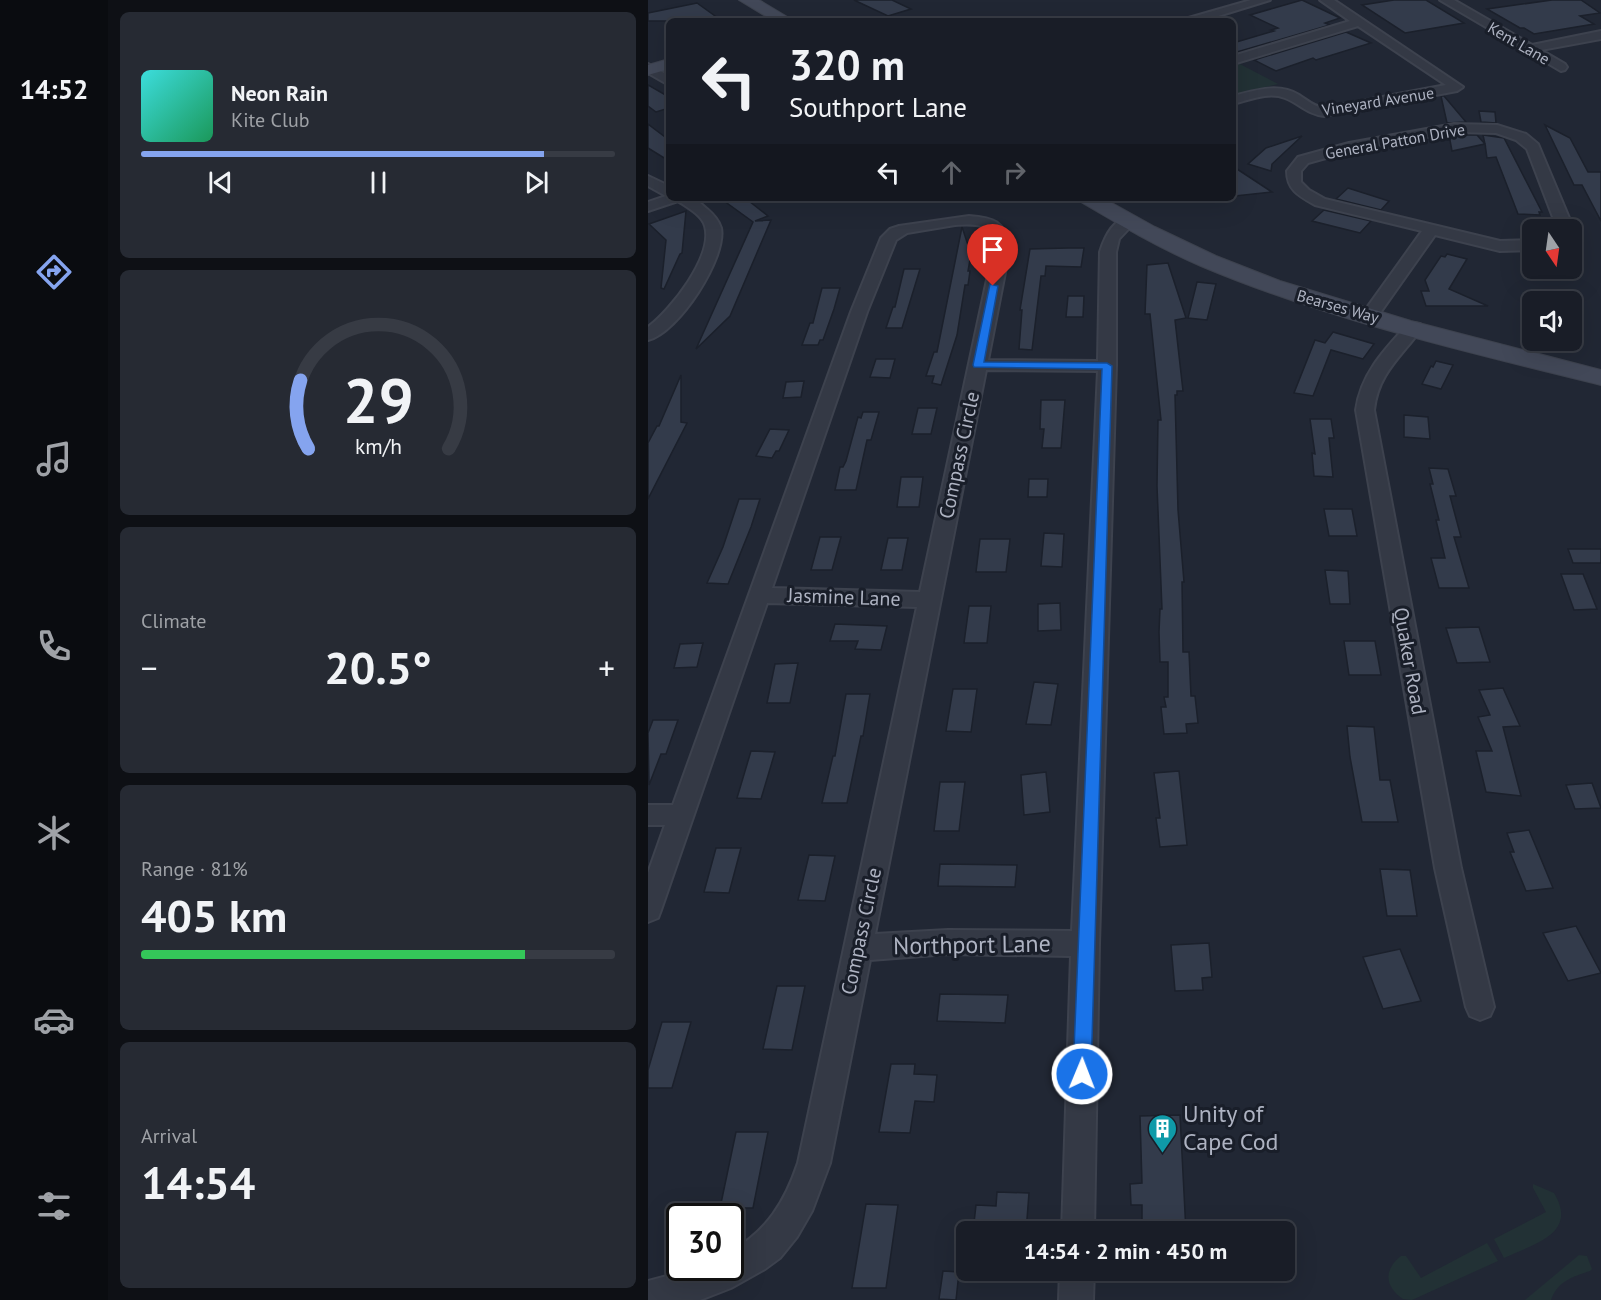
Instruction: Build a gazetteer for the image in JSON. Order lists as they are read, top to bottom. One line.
{"streets":{"main road":["Bearses Way"],"street":["Kent Lane","Vineyard Avenue","General Patton Drive","Compass Circle","Jasmine Lane","Quaker Road","Northport Lane"]},"crossings":[["Bearses Way","Quaker Road"],["Compass Circle","Jasmine Lane"],["Compass Circle","Northport Lane"]],"places":{"building":["Unity of Cape Cod"]},"north":"bottom","page":{"tabs":"14:52","turn":["320 m","Southport Lane"],"song":["Neon Rain","Kite Club"],"tile":["Climate",["Range · 81%","405 km"],["Arrival","14:54"]],"heat":["−","20.5°","+"],"limit":"30","trip":"14:54 · 2 min · 450 m","gauge":["29","km/h"]}}
